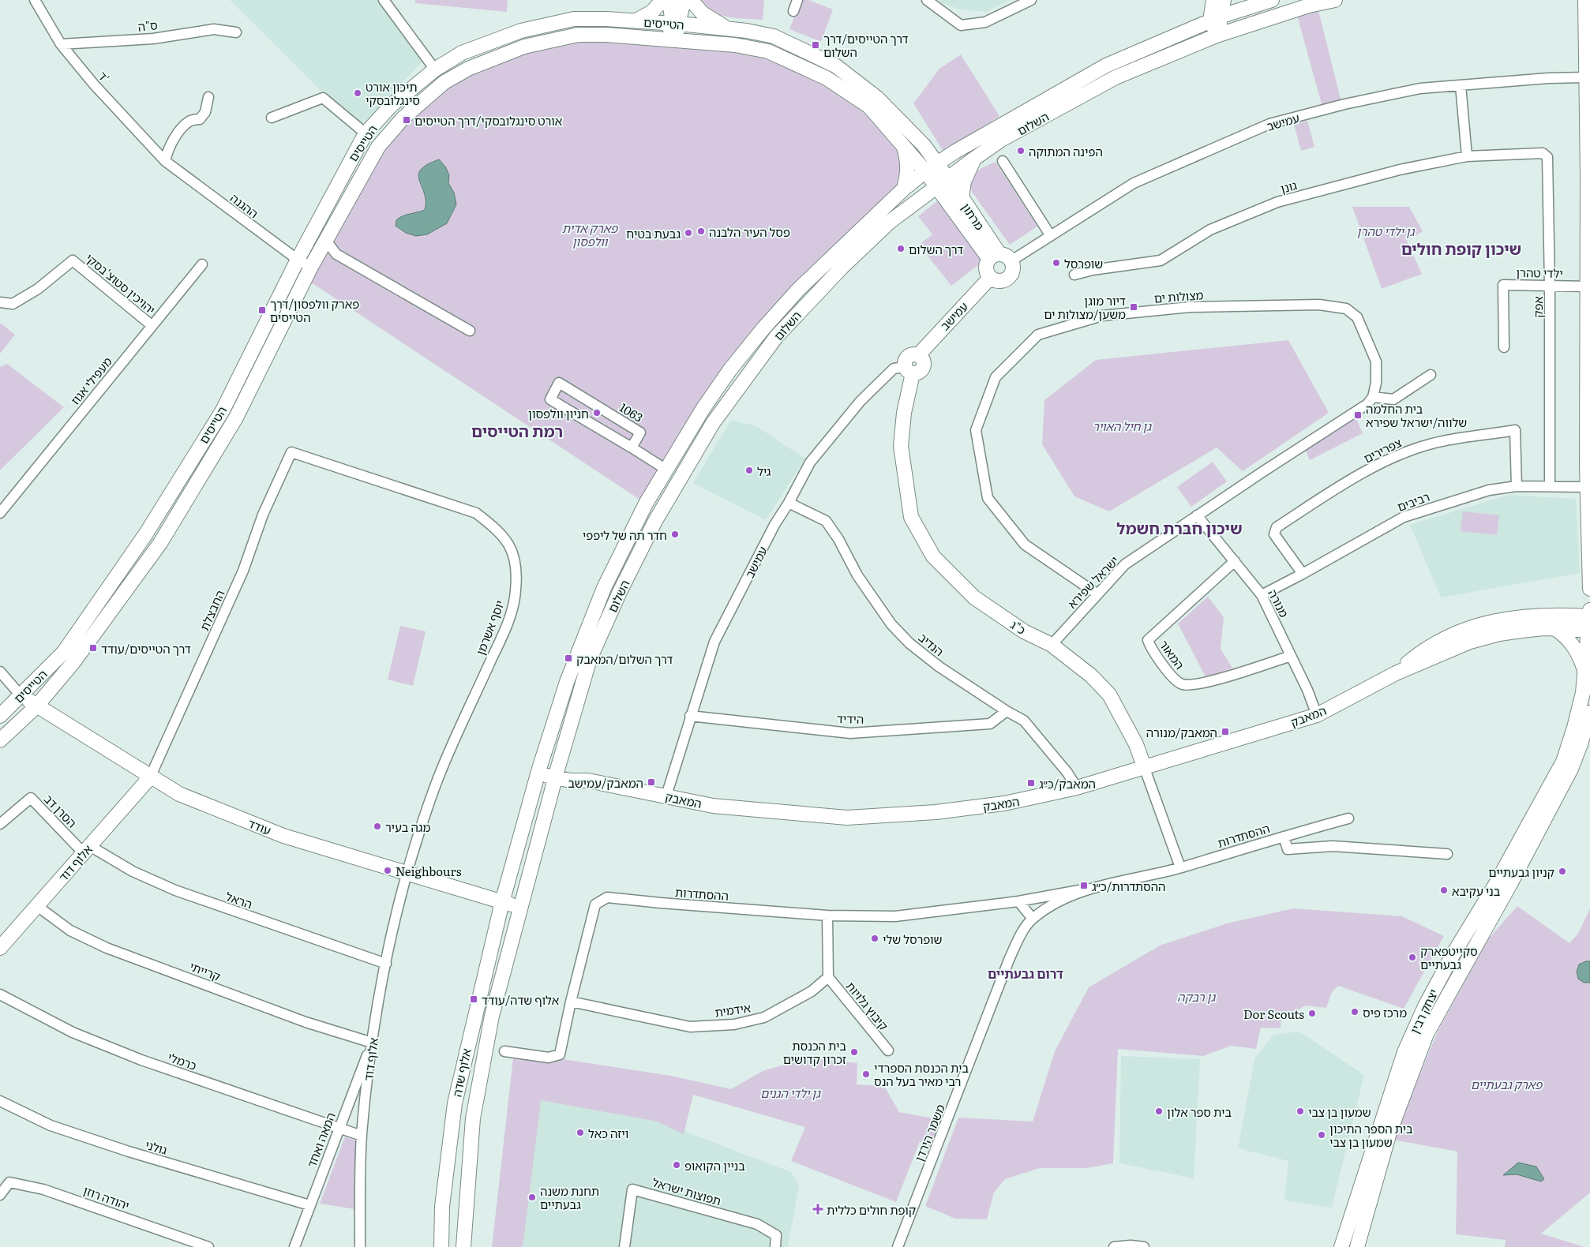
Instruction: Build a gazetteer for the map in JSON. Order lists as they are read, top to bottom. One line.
{"streets":{"main road":["הטייסים","עמישב","השלום","מרתון","כ\"ג","המאבק","עודד","אלוף דוד","יצחק רבין","אלוף שדה"],"street":["ס\"ה","ד'","גונן","ההגנה","ילדי טהרן","יהויכין סטוצ'בסקי","מצולות ים","אפק","מעפילי אגוז","1063","צפרירים","רביבים","ישראל שפירא","מנורה","החבצלת","יוסף אשרמן","הנדיב","המאור","הידיד","הסרן דב","ההסתדרות","הראל","קרייתי","קיבוץ גלויות","אידמית","כרמלי","משמר הירדן","המאה ואחד","גולני","תפוצות ישראל","יהודה רוזן"]},"crossings":[["הטייסים","השלום"],["הטייסים","ההגנה"],["הטייסים","מרתון"],["הטייסים","עודד"],["ס\"ה","ד'"],["ד'","ההגנה"],["עמישב","מרתון"],["עמישב","כ\"ג"],["עמישב","הנדיב"],["עמישב","המאבק"],["עמישב","הידיד"],["השלום","מרתון"],["השלום","המאבק"],["השלום","עודד"],["השלום","אלוף שדה"],["גונן","אפק"],["ילדי טהרן","אפק"],["יהויכין סטוצ'בסקי","מעפילי אגוז"],["מצולות ים","ישראל שפירא"],["אפק","רביבים"],["צפרירים","רביבים"],["רביבים","מנורה"],["ישראל שפירא","מנורה"],["ישראל שפירא","כ\"ג"],["מנורה","המאור"],["מנורה","המאבק"],["החבצלת","יוסף אשרמן"],["החבצלת","עודד"],["החבצלת","אלוף דוד"],["כ\"ג","המאבק"],["כ\"ג","ההסתדרות"],["יוסף אשרמן","עודד"],["יוסף אשרמן","אלוף דוד"],["הנדיב","המאבק"],["הנדיב","הידיד"],["המאבק","יצחק רבין"],["הסרן דב","אלוף דוד"],["הסרן דב","הראל"],["עודד","אלוף דוד"],["עודד","אלוף שדה"],["ההסתדרות","אידמית"],["ההסתדרות","משמר הירדן"],["אלוף דוד","הראל"],["אלוף דוד","קרייתי"],["אלוף דוד","כרמלי"],["אלוף דוד","המאה ואחד"],["קרייתי","המאה ואחד"],["קיבוץ גלויות","אידמית"],["כרמלי","המאה ואחד"],["המאה ואחד","גולני"]],"districts":["שיכון קופת חולים","רמת הטייסים","שיכון חברת חשמל","דרום גבעתיים"],"parks":["פארק אדית וולפסון","גן ילדי טהרן","גן חיל האויר","גן רבקה","פארק גבעתיים","גן ילדי הגנים"],"places":{"transit":["דרך הטייסים/דרך השלום","אורט סינגלובסקי/דרך הטייסים","דיור מוגן משען/מצולות ים","פארק וולפסון/דרך הטייסים","בית החלמה שלווה/ישראל שפירא","דרך הטייסים/עודד","דרך השלום/המאבק","המאבק/מנורה","המאבק/עמישב","המאבק/כ״ג","ההסתדרות/כ״ג","אלוף שדה/עודד"],"other":["תיכון אורט סינגלובסקי","הפינה המתוקה","פסל העיר הלבנה","גבעת בטיח","דרך השלום","שופרסל","חניון וולפסון","גיל","חדר תה של ליפפי","מגה בעיר","Neighbours","קניון גבעתיים","בני עקיבא","שופרסל שלי","סקייטפארק גבעתיים","מרכז פיס","Dor Scouts","בית הכנסת זכרון קדושים","בית הכנסת הספרדי רבי מאיר בעל הנס","בית ספר אלון","שמעון בן צבי","ויזה כאל","בית הספר התיכון שמעון בן צבי","בניין הקואופ","תחנת משנה גבעתיים"],"health":["קופת חולים כללית"]}}
